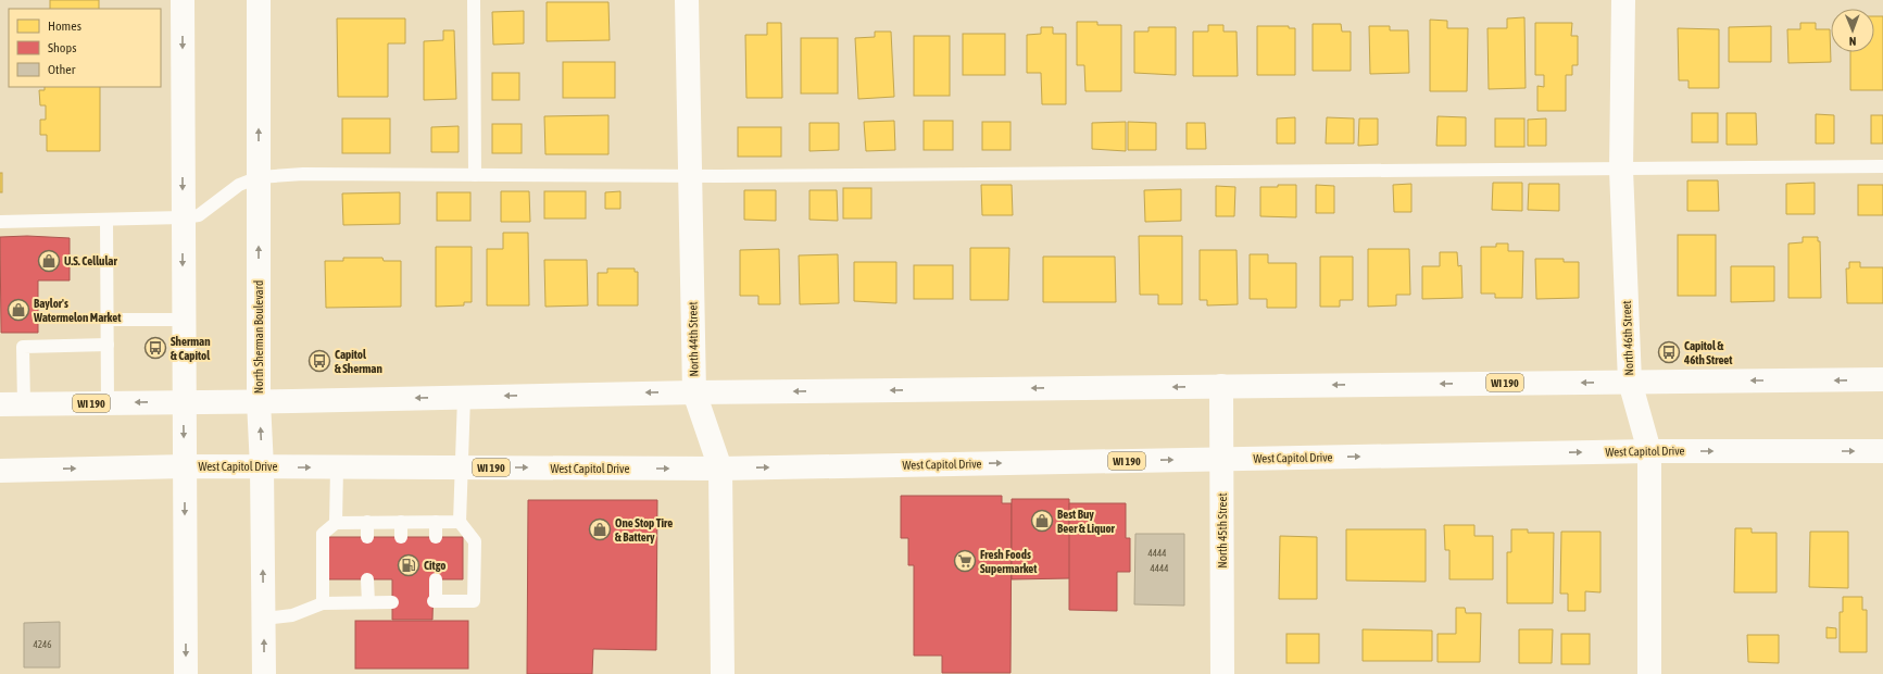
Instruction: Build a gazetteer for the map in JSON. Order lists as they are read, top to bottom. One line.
{"streets":{"main road":["North Sherman Boulevard","North 46th Street","North 44th Street","WI 190","West Capitol Drive","North 45th Street"]},"crossings":[["North Sherman Boulevard","WI 190"],["North Sherman Boulevard","West Capitol Drive"],["North 46th Street","WI 190"],["North 46th Street","West Capitol Drive"],["North 44th Street","WI 190"],["North 44th Street","West Capitol Drive"],["WI 190","North 45th Street"],["West Capitol Drive","North 45th Street"]],"places":{"shop":["U.S. Cellular","Baylor's Watermelon Market","Best Buy Beer & Liquor","One Stop Tire & Battery"],"bus stop":["Sherman & Capitol","Capitol & 46th Street","Capitol & Sherman"],"supermarket":["Fresh Foods Supermarket"],"fuel station":["Citgo"]},"house_numbers":["4444","4444","4246"],"legend":["Homes","Shops","Other"],"north":"bottom"}
